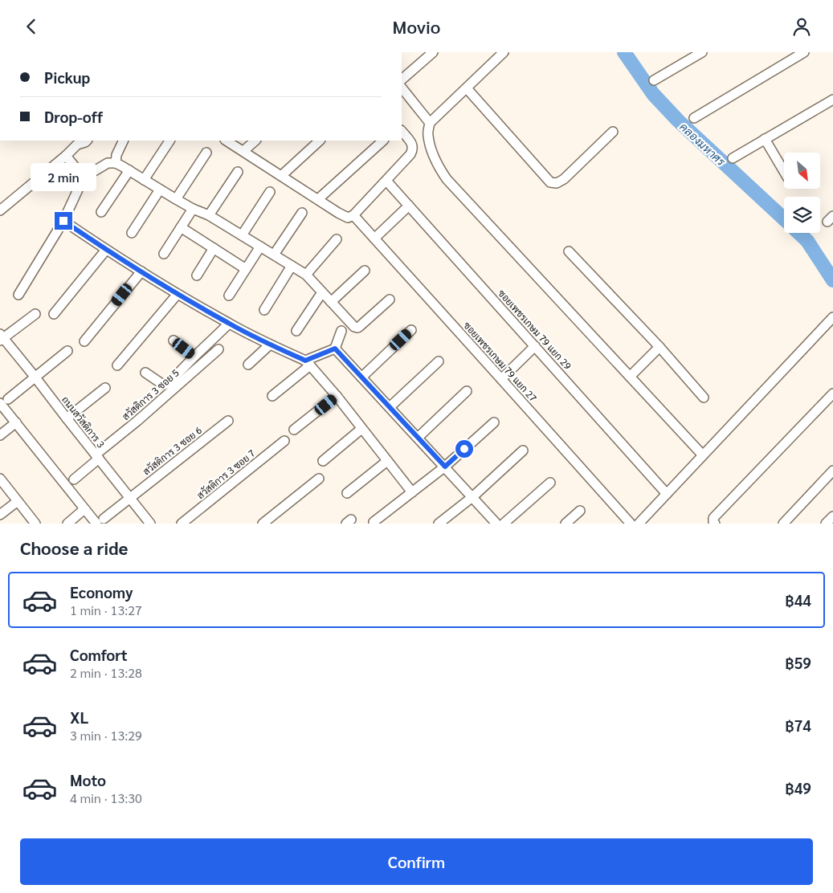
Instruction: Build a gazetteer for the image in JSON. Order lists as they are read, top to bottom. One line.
{"streets":{"street":["ซอยเพชรเกษม 79 แยก 29","ซอยเพชรเกษม 79 แยก 27","สวัสดิการ 3 ซอย 5","ถนนสวัสดิการ 3","สวัสดิการ 3 ซอย 6","สวัสดิการ 3 ซอย 7"]},"crossings":[["สวัสดิการ 3 ซอย 5","ถนนสวัสดิการ 3"],["ถนนสวัสดิการ 3","สวัสดิการ 3 ซอย 6"]],"water":["คลองมหาศร"],"north":"bottom right","page":{"header":"Movio","banner":["Pickup","Drop-off"],"bubble":"2 min","heading":"Choose a ride","list":[{"name":"Economy","note":"1 min · 13:27","value":"฿44"},{"name":"Comfort","note":"2 min · 13:28","value":"฿59"},{"name":"XL","note":"3 min · 13:29","value":"฿74"},{"name":"Moto","note":"4 min · 13:30","value":"฿49"}],"buttons":"Confirm"}}
